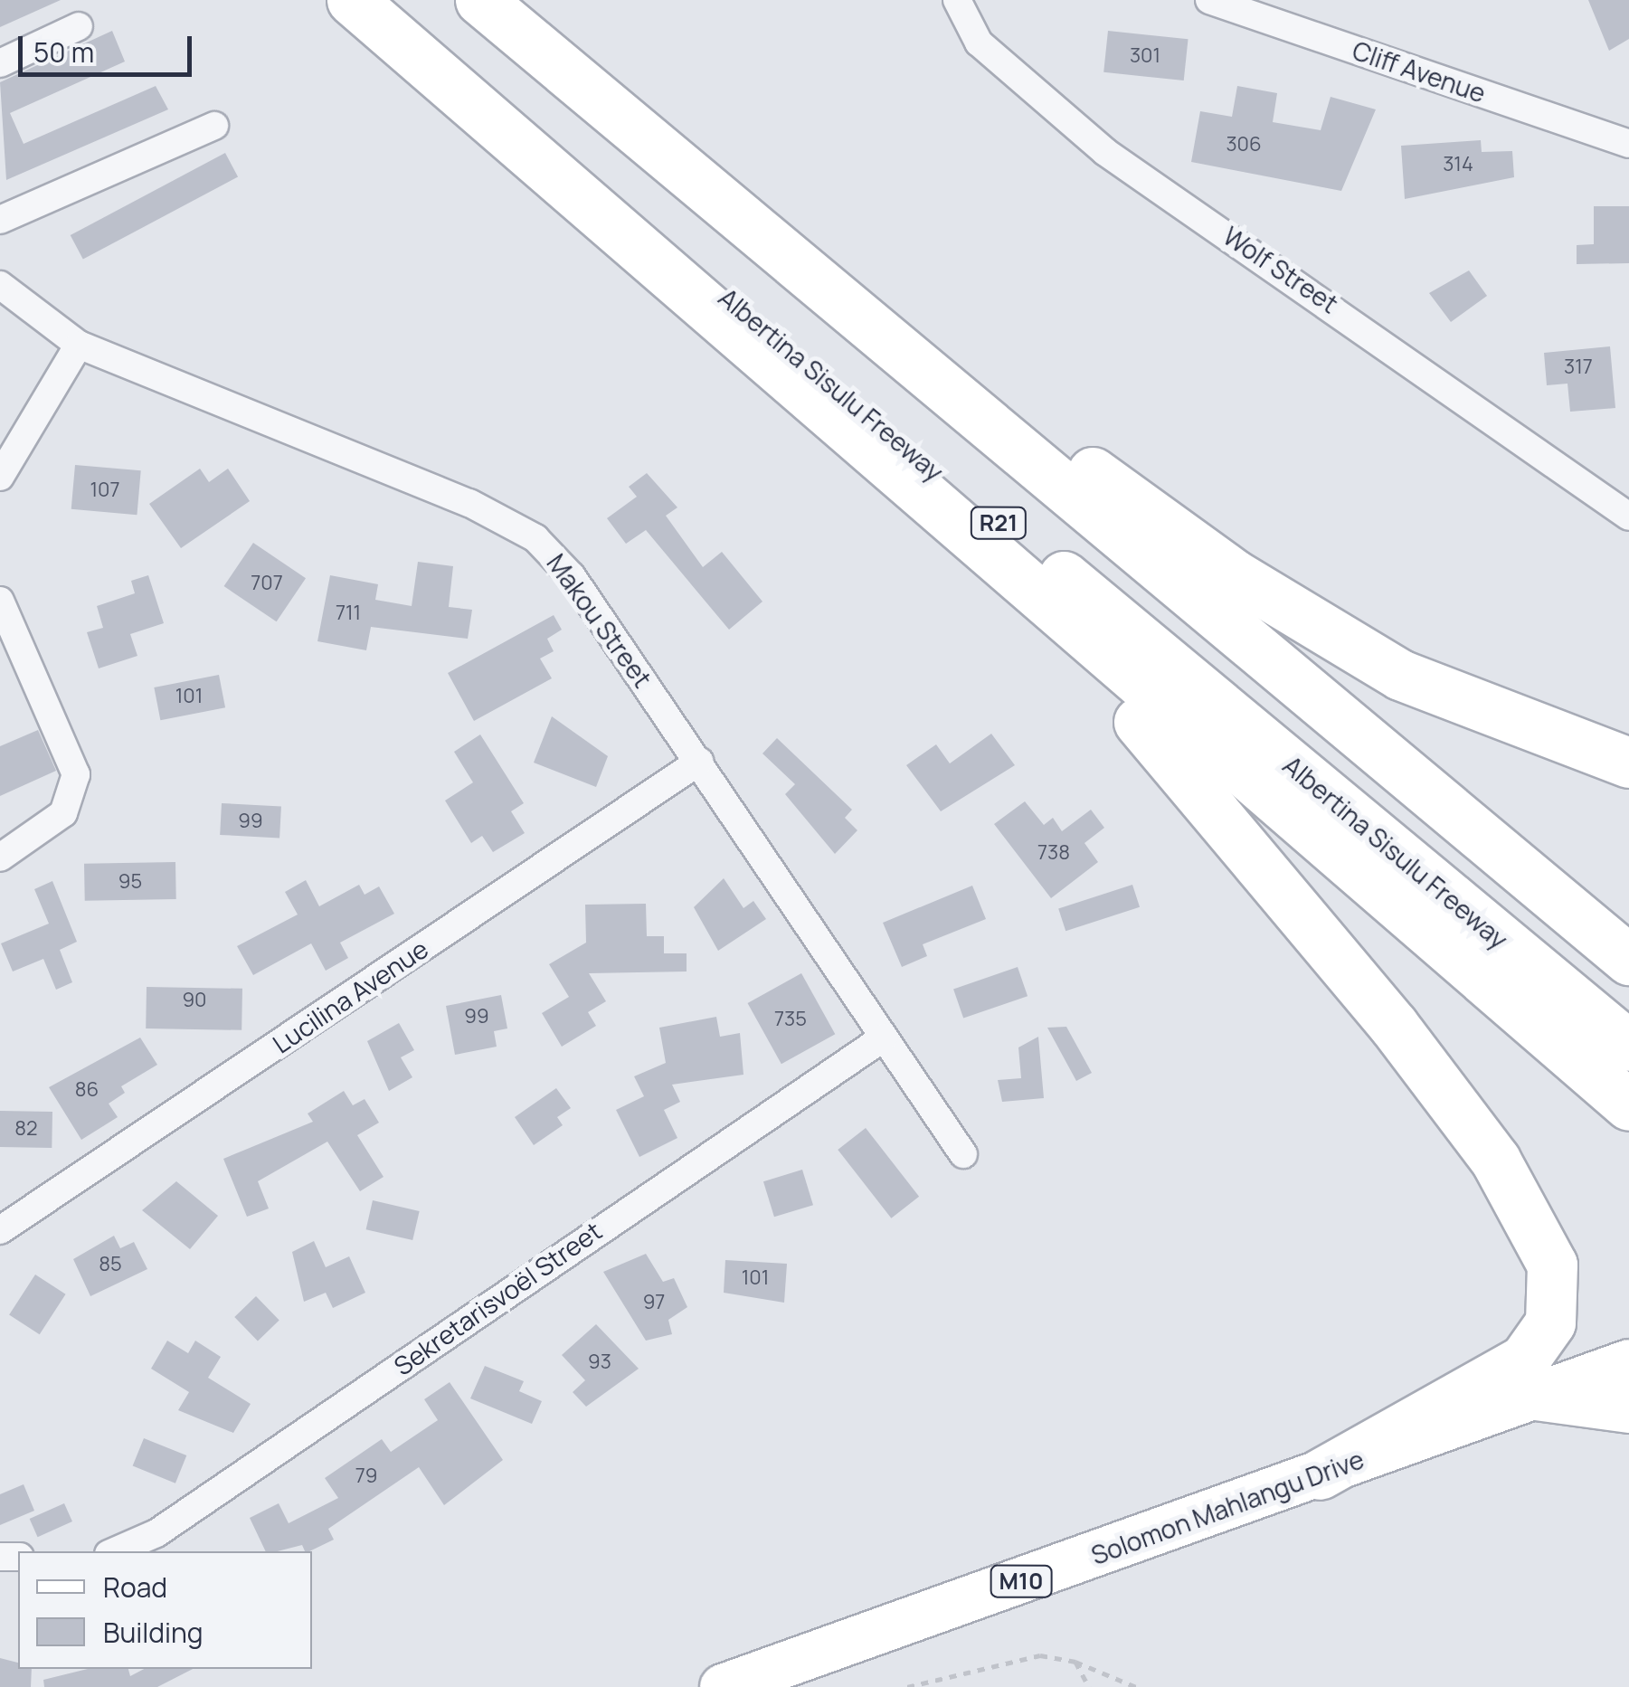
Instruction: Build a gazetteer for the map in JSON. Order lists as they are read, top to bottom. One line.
{"streets":{"highway":["Albertina Sisulu Freeway","R21"],"main road":["Solomon Mahlangu Drive","M10"],"street":["Cliff Avenue","Wolf Street","Makou Street","Lucilina Avenue","Sekretarisvoël Street"]},"crossings":[["Makou Street","Lucilina Avenue"],["Makou Street","Sekretarisvoël Street"]],"house_numbers":["301","306","314","317","107","707","711","101","99","738","95","90","99","735","86","82","85","101","97","93","79"],"legend":["Road","Building"],"scale_bar":"50 m"}
